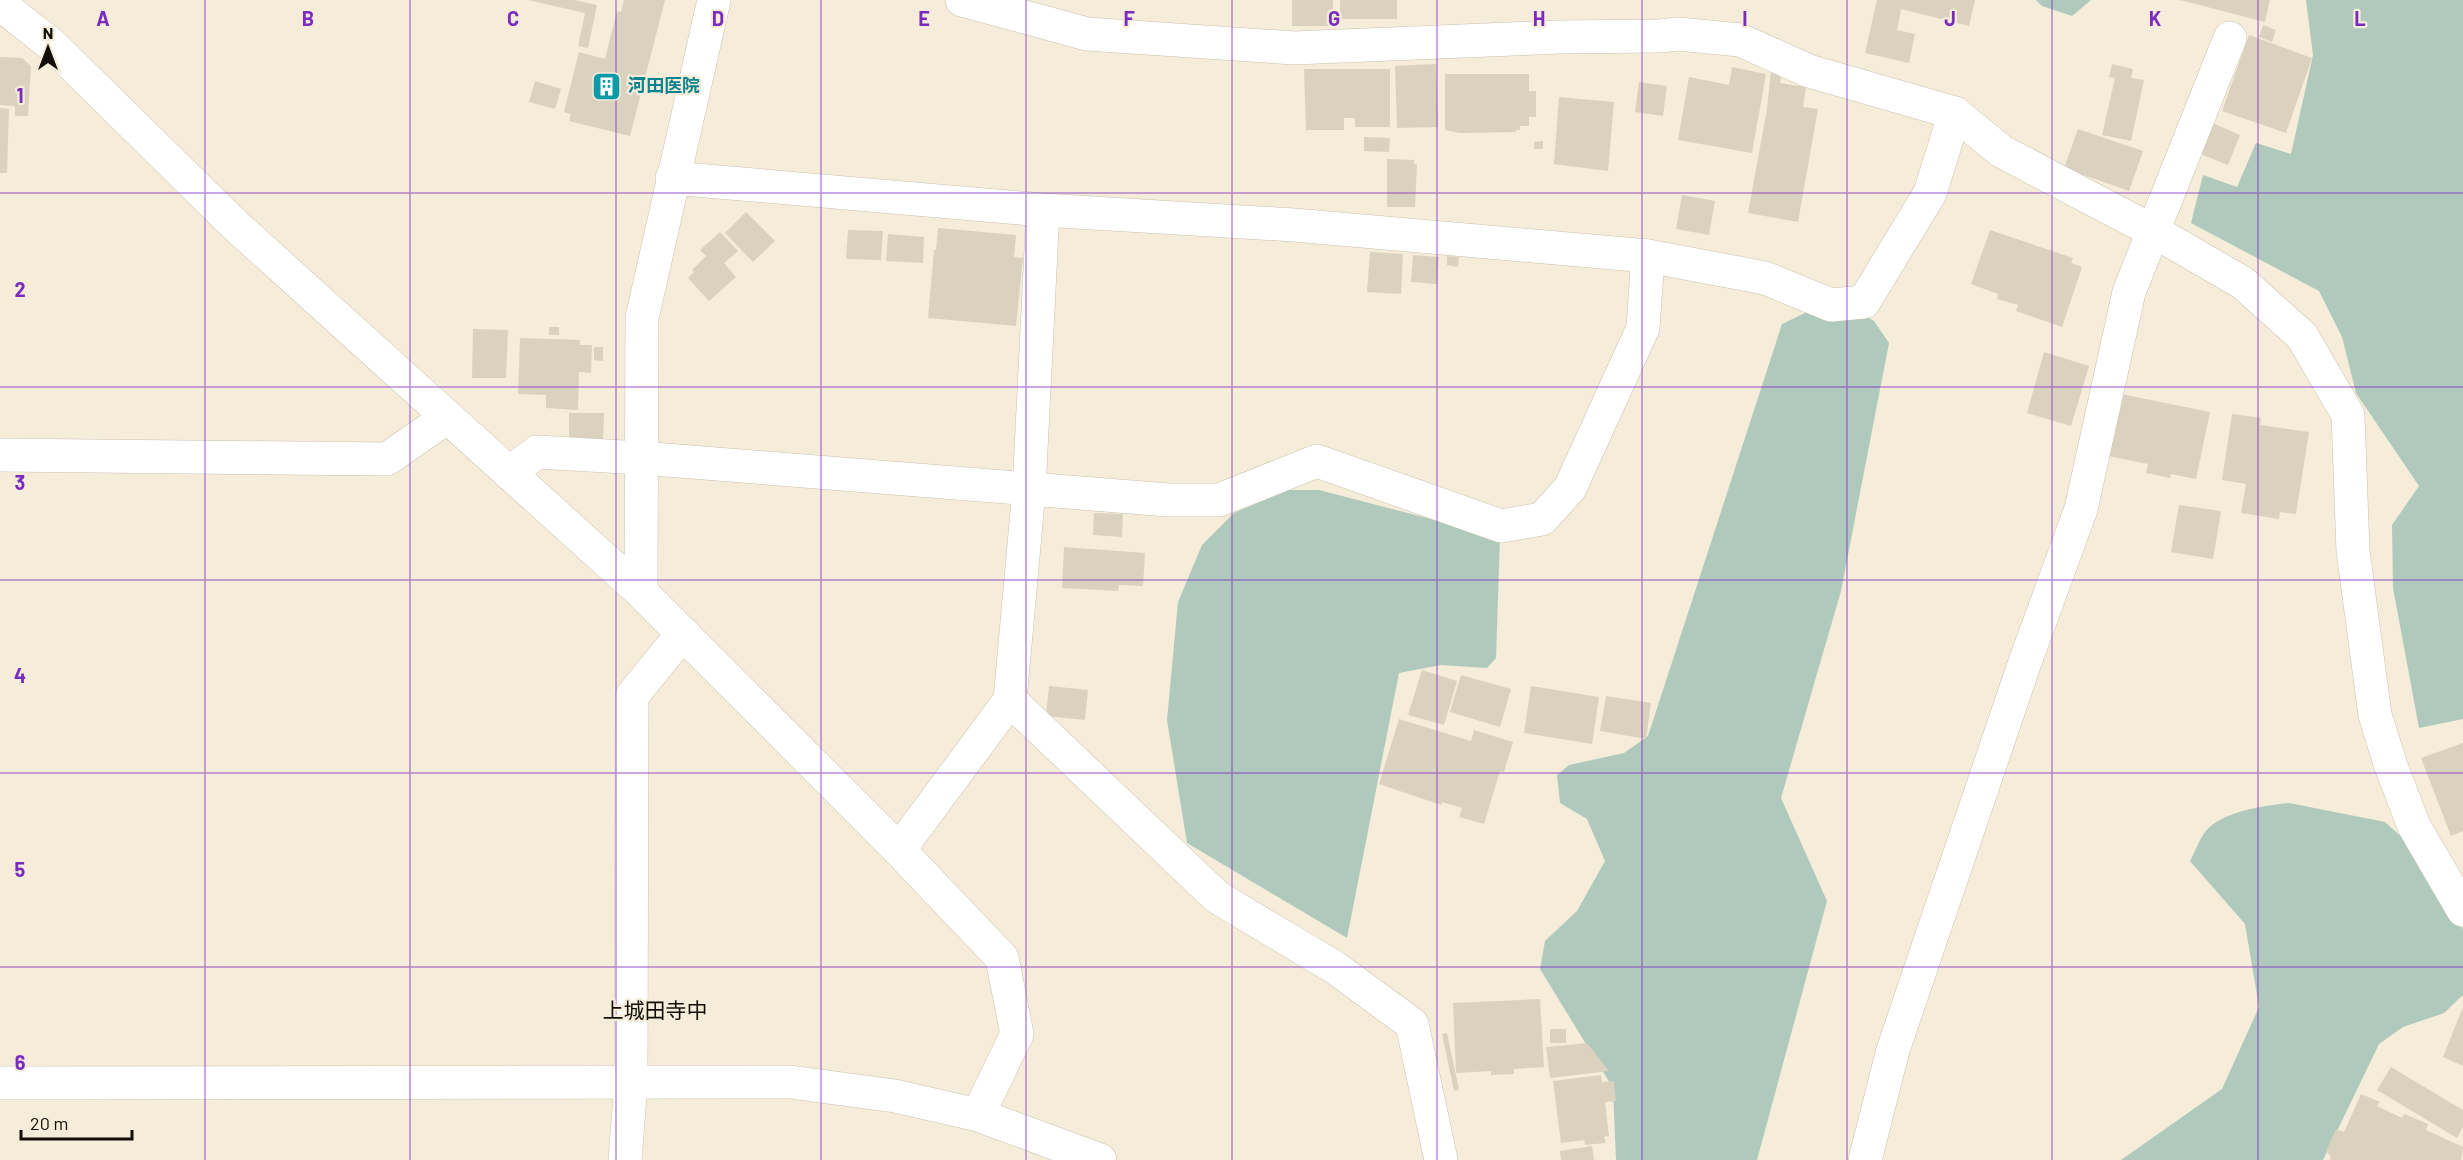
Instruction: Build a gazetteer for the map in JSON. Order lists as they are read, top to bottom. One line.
{"districts":["上城田寺中"],"places":{"building":["河田医院"]},"scale_bar":"20 m","north":"top","grid":{"columns":["A","B","C","D","E","F","G","H","I","J","K","L"],"rows":["1","2","3","4","5","6"]}}
